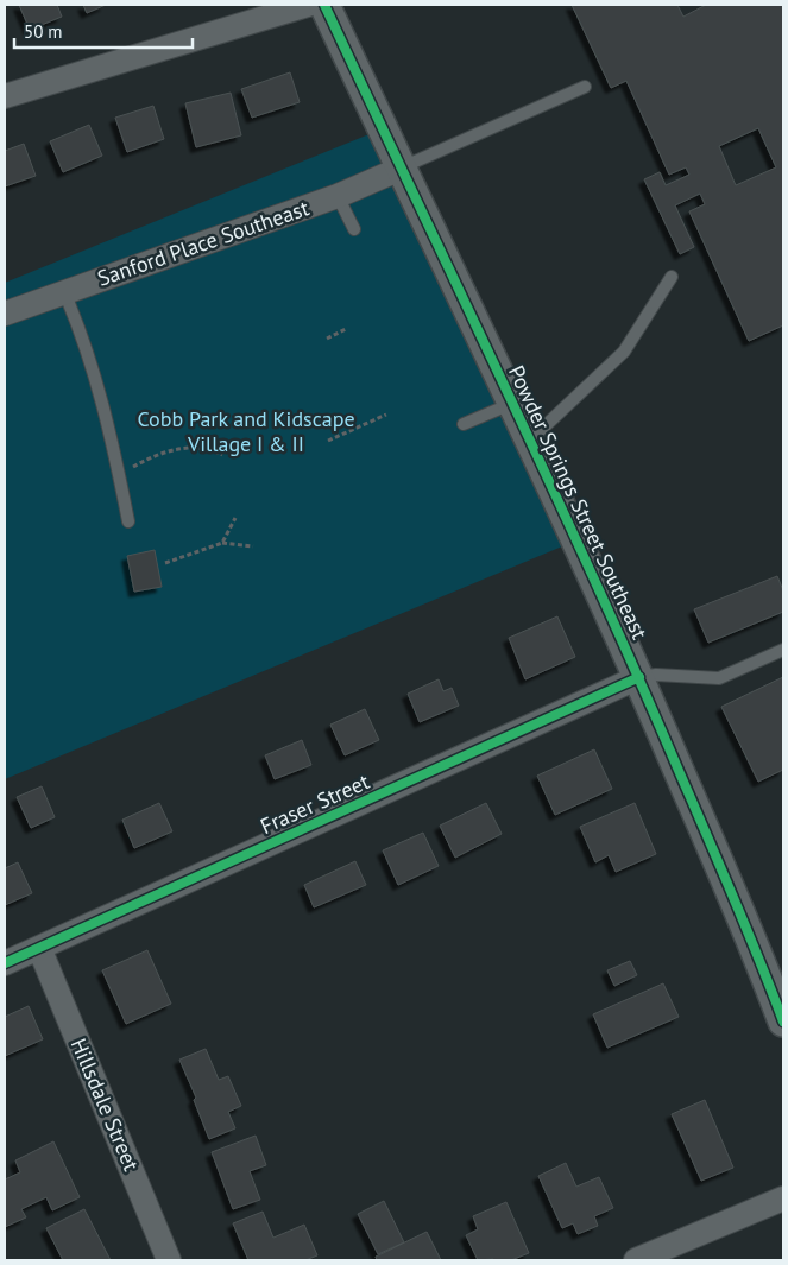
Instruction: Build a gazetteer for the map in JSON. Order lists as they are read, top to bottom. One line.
{"streets":{"street":["Sanford Place Southeast","Powder Springs Street Southeast","Fraser Street","Hillsdale Street"]},"crossings":[["Sanford Place Southeast","Powder Springs Street Southeast"],["Powder Springs Street Southeast","Fraser Street"],["Fraser Street","Hillsdale Street"]],"parks":["Cobb Park and Kidscape Village I & II"],"scale_bar":"50 m"}
